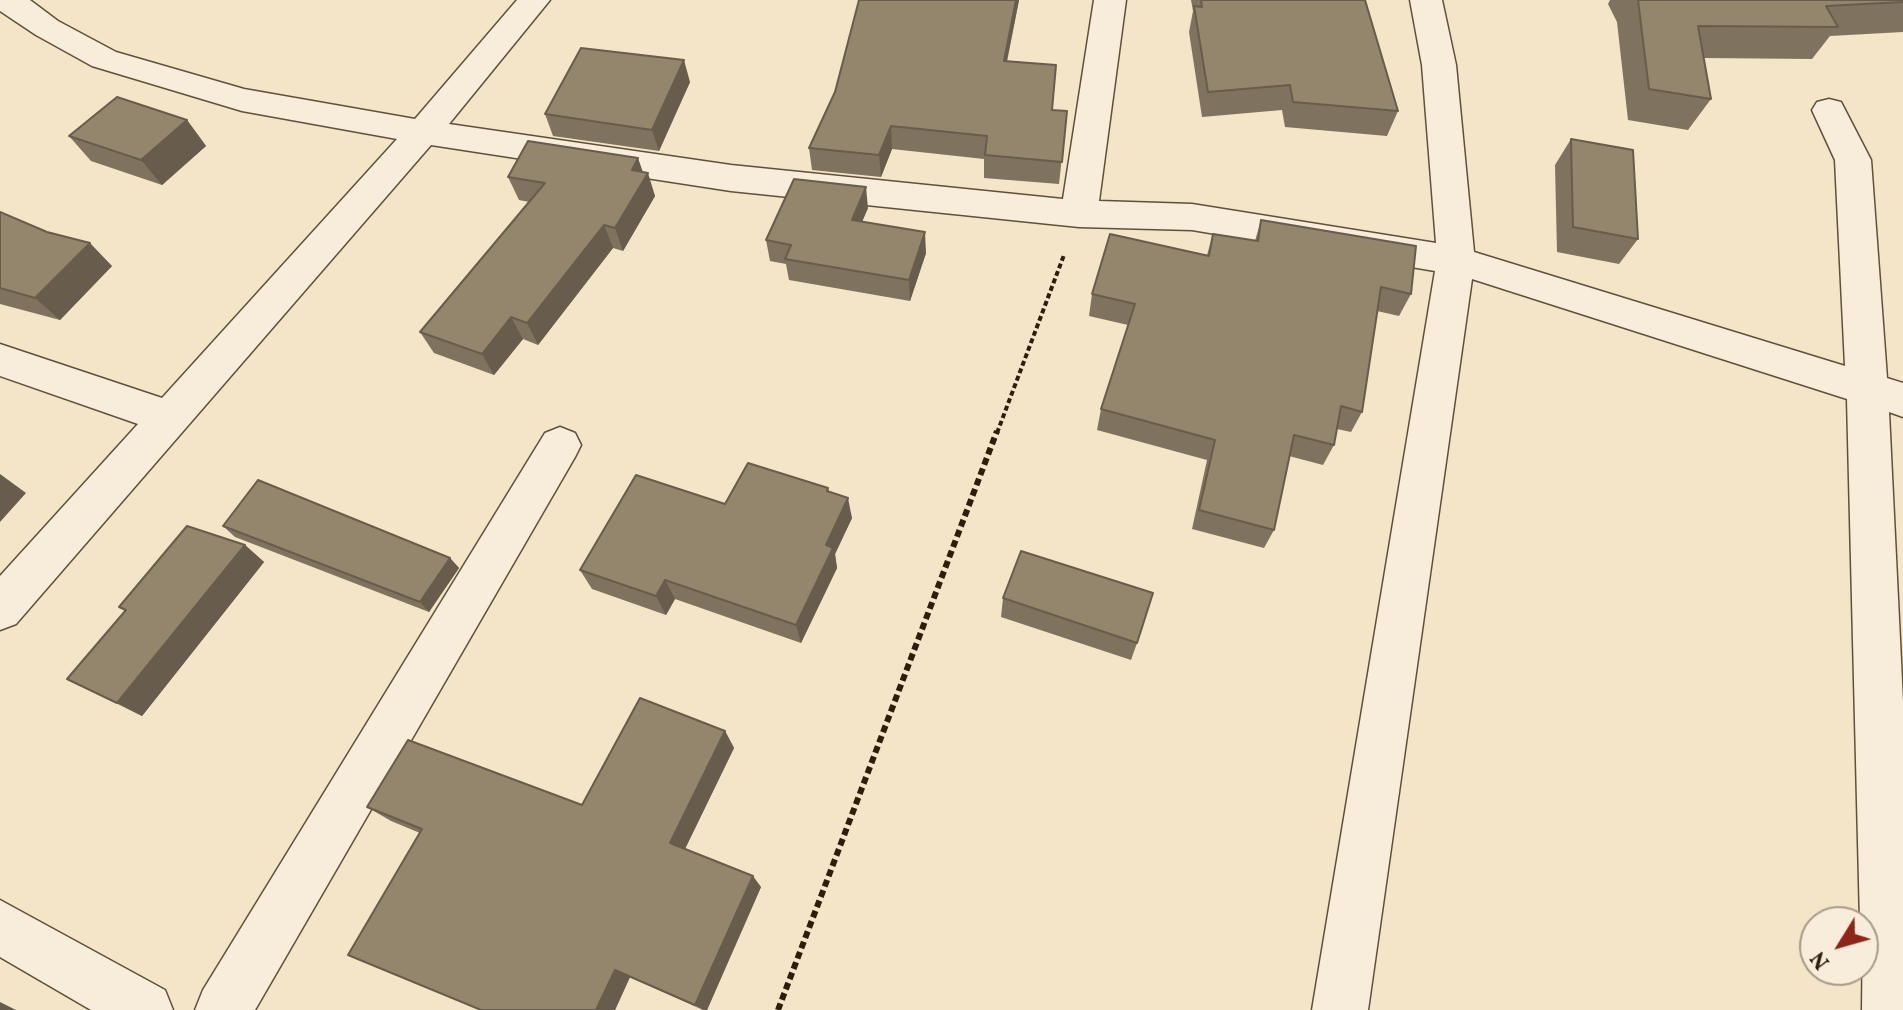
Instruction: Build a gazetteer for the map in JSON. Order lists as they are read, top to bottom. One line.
{"north":"bottom left"}
